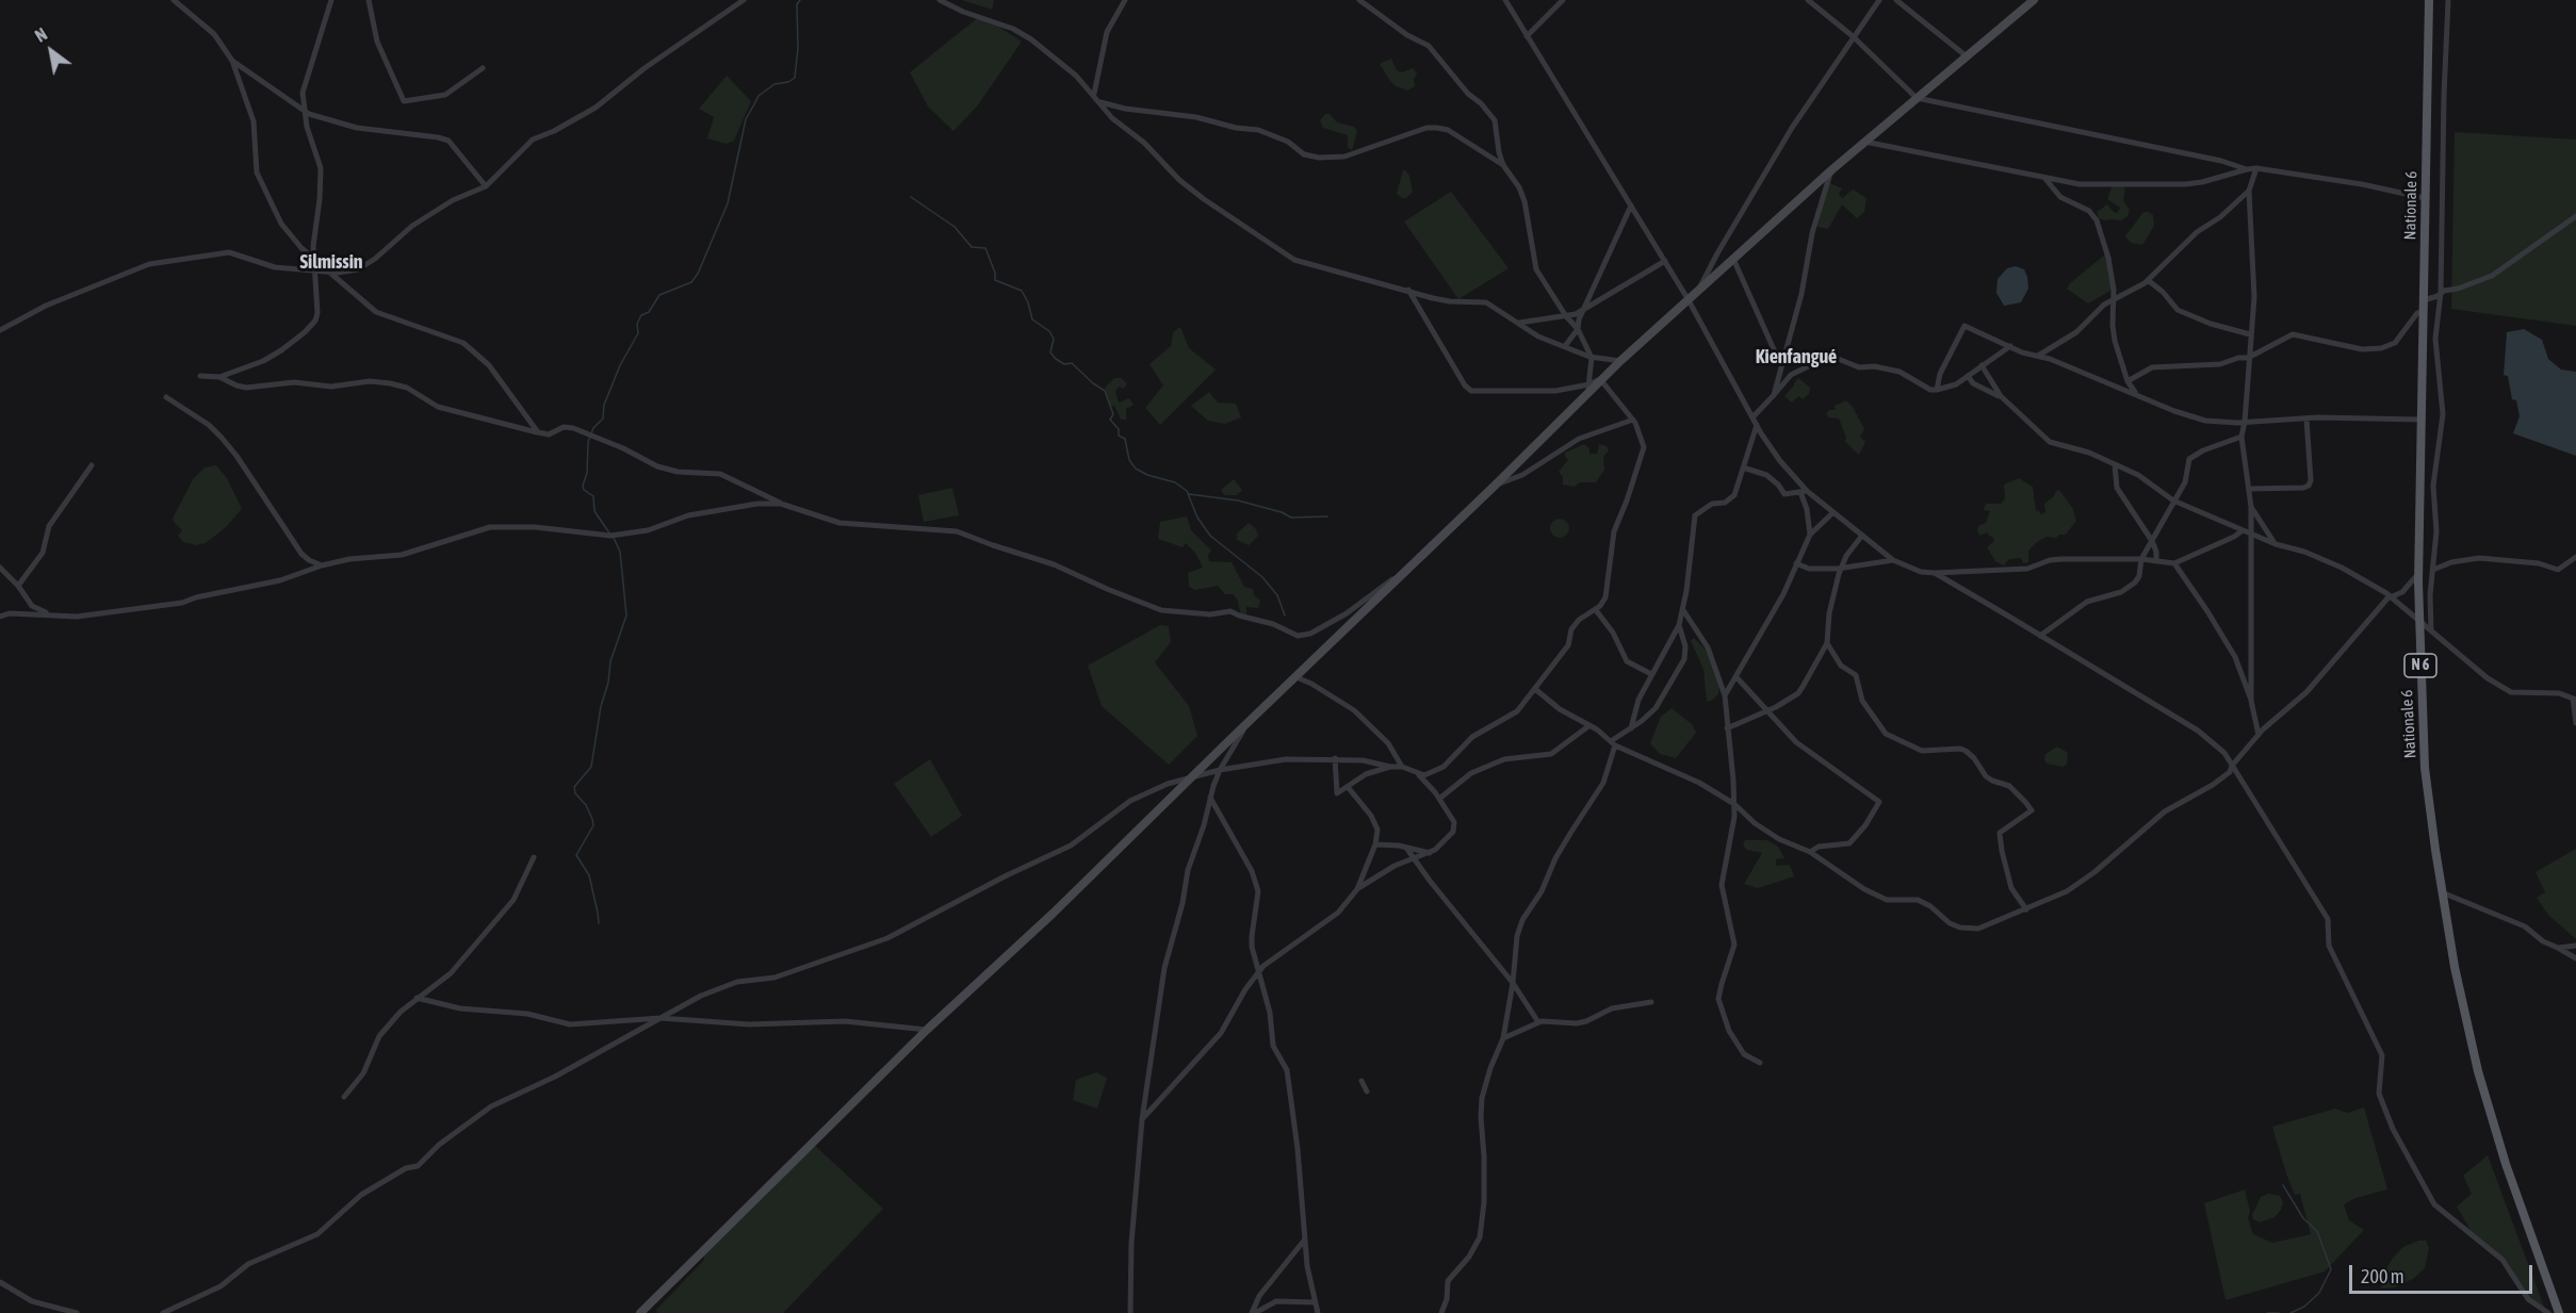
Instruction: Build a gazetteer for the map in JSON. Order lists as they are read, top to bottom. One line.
{"streets":{"main road":["Nationale 6","N 6"]},"districts":["Silmissin","Kienfangué"],"scale_bar":"200 m","north":"top left"}
